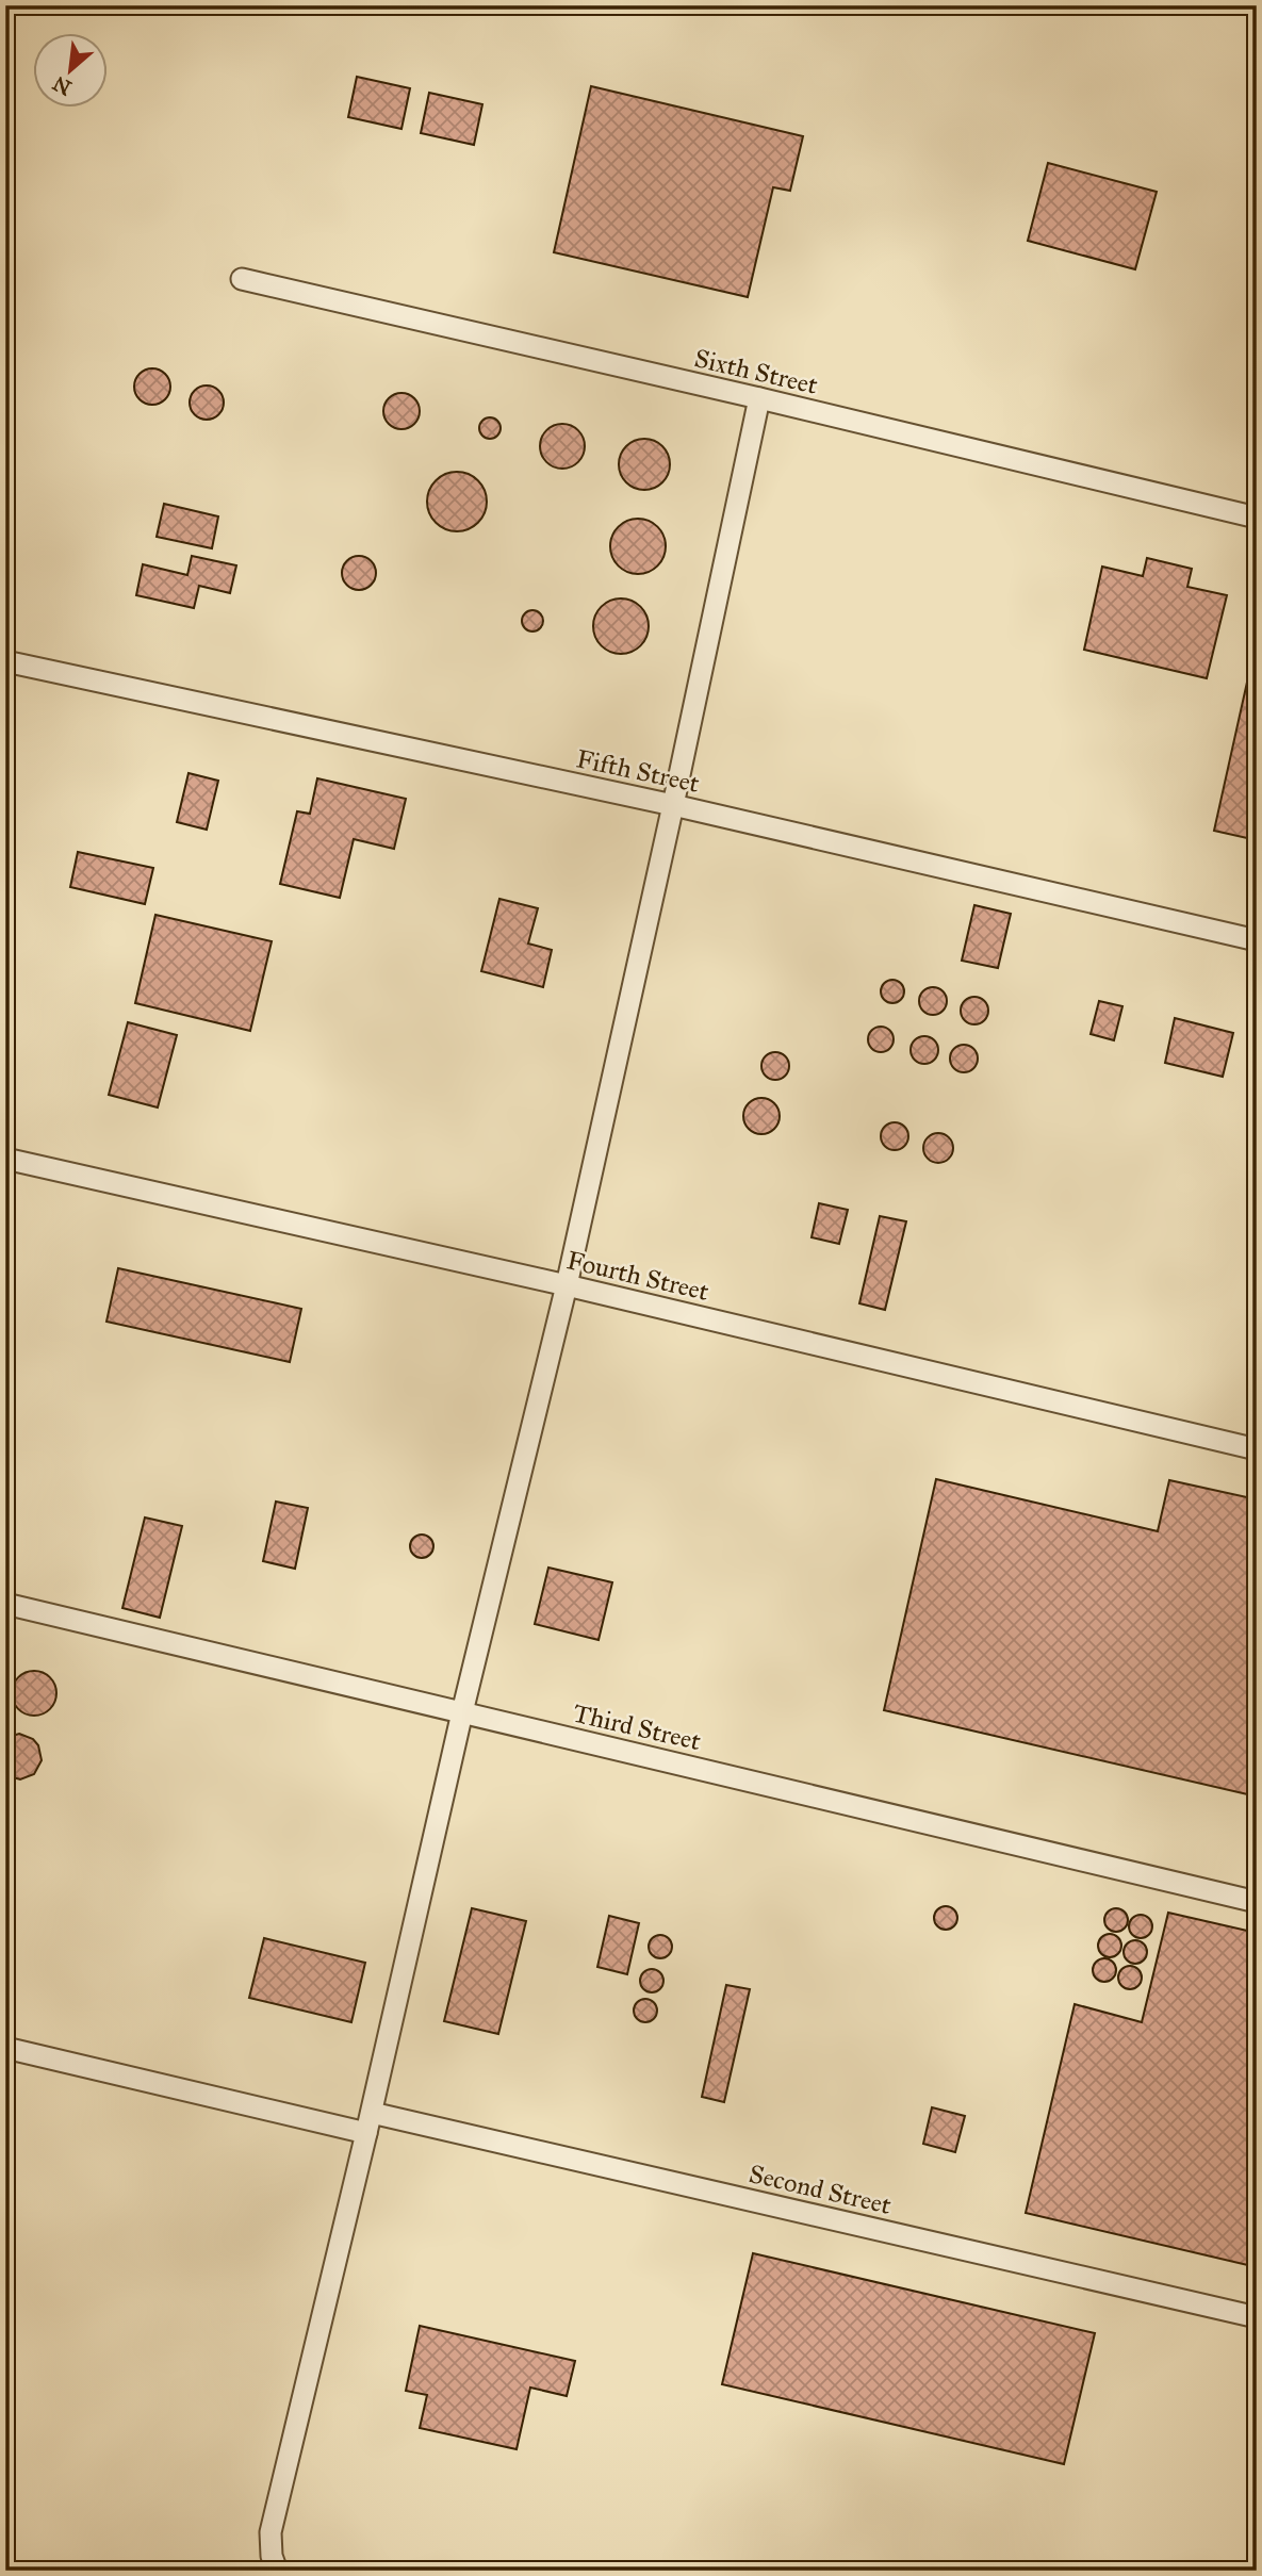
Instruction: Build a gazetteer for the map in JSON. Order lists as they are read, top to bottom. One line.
{"streets":{"lane":["Sixth Street","Fifth Street","Fourth Street","Third Street","Second Street"]},"north":"bottom left"}
